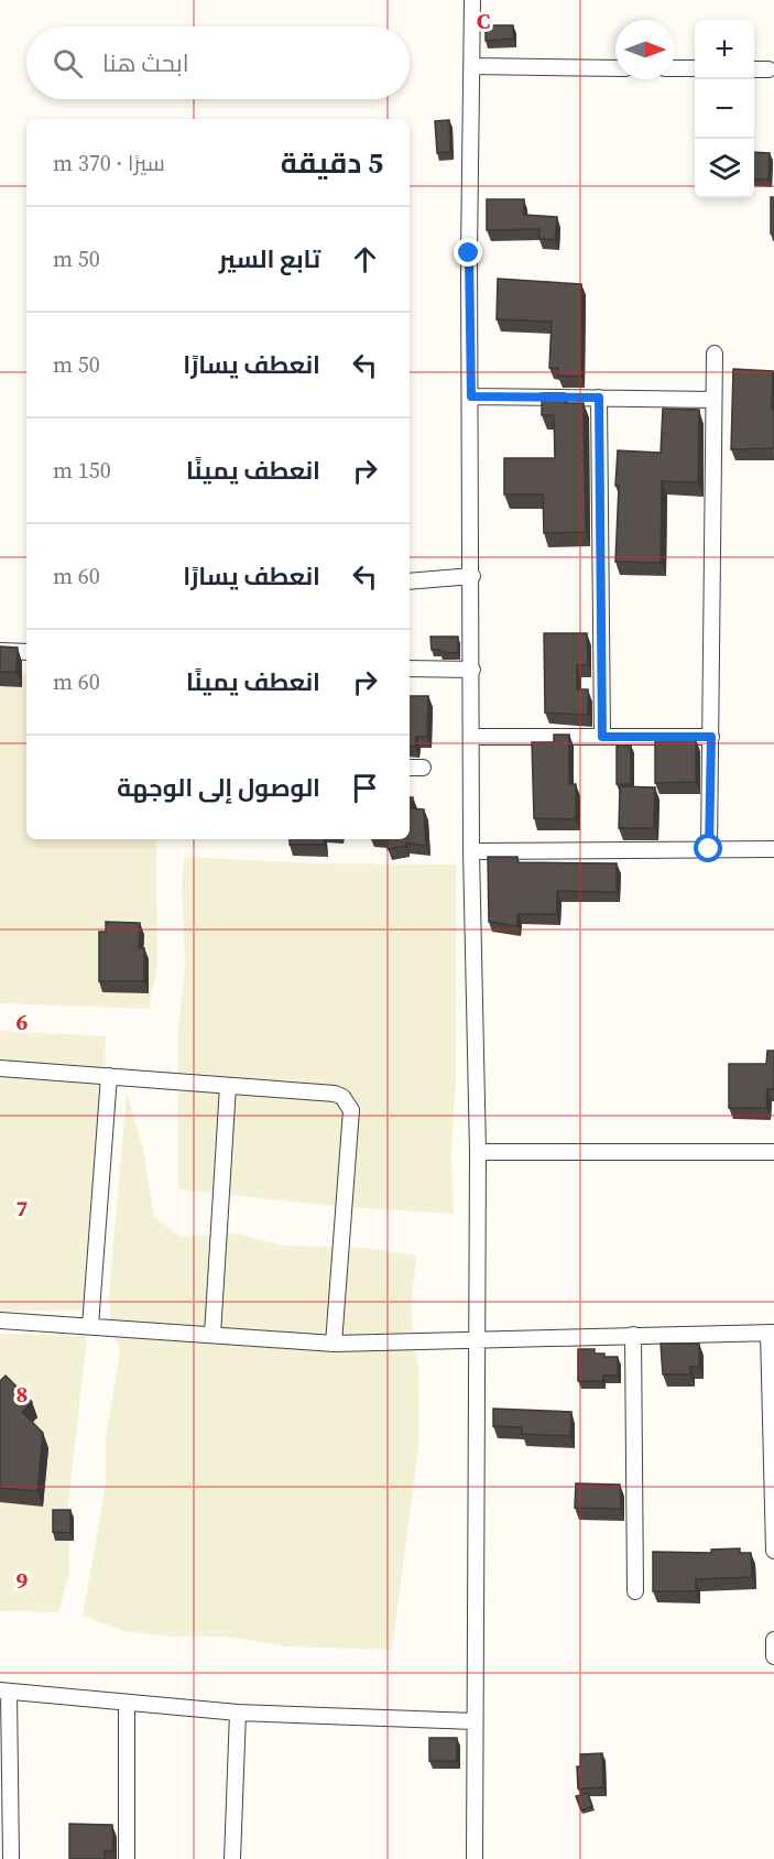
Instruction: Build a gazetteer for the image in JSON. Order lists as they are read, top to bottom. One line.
{"north":"right","page":{"map_buttons":["+","−"],"search":"ابحث هنا","heading":["5 دقيقة","سيرًا · 370 m"],"list":[["تابع السير","50 m"],["انعطف يسارًا","50 m"],["انعطف يمينًا","150 m"],["انعطف يسارًا","60 m"],["انعطف يمينًا","60 m"],"الوصول إلى الوجهة"]},"grid":{"columns":["C"],"rows":["6","7","8","9"]}}
